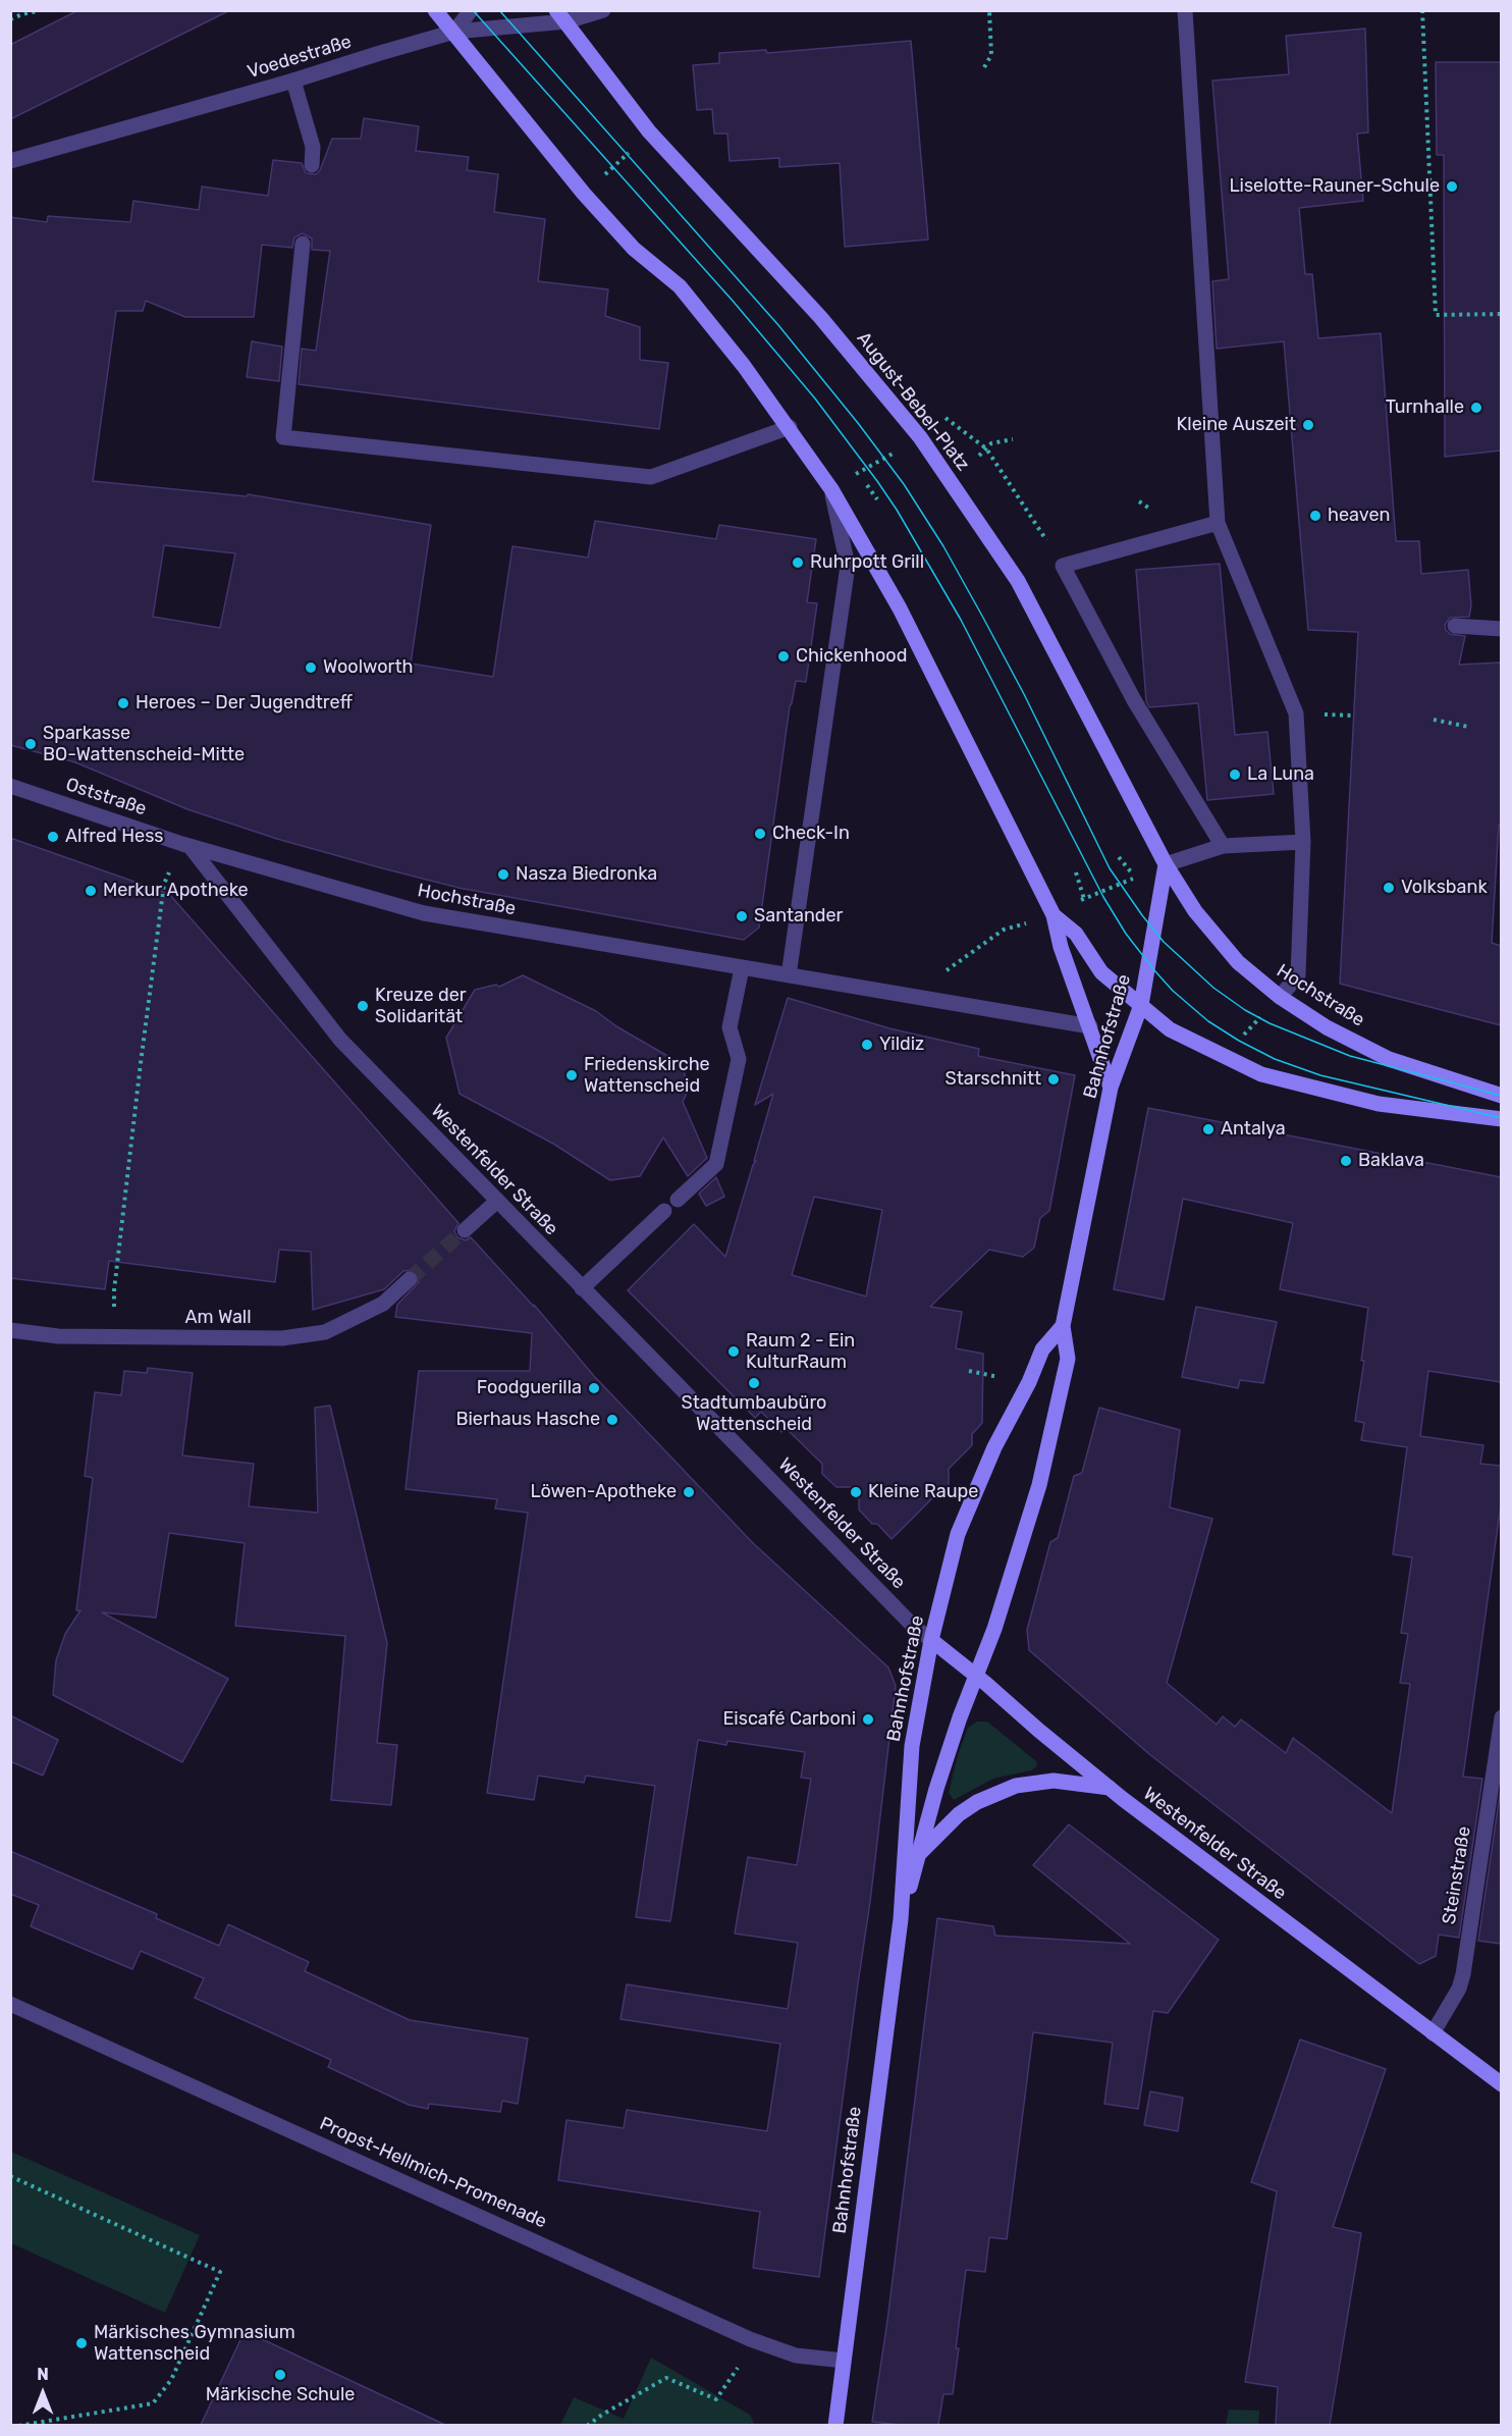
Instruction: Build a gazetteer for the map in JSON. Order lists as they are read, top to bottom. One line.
{"streets":{"street":["Voedestraße","August-Bebel-Platz","Oststraße","Hochstraße","Bahnhofstraße","Westenfelder Straße","Am Wall","Steinstraße","Propst-Hellmich-Promenade"]},"crossings":[["Voedestraße","August-Bebel-Platz"],["August-Bebel-Platz","Hochstraße"],["August-Bebel-Platz","Bahnhofstraße"],["Oststraße","Hochstraße"],["Oststraße","Westenfelder Straße"],["Hochstraße","Bahnhofstraße"],["Hochstraße","Westenfelder Straße"],["Bahnhofstraße","Westenfelder Straße"],["Bahnhofstraße","Propst-Hellmich-Promenade"],["Westenfelder Straße","Steinstraße"]],"places":["Liselotte-Rauner-Schule","Turnhalle","Kleine Auszeit","heaven","Ruhrpott Grill","Chickenhood","Woolworth","Heroes – Der Jugendtreff","Sparkasse BO-Wattenscheid-Mitte","La Luna","Check-In","Alfred Hess","Nasza Biedronka","Volksbank","Merkur Apotheke","Santander","Kreuze der Solidarität","Yildiz","Friedenskirche Wattenscheid","Starschnitt","Antalya","Baklava","Raum 2 - Ein KulturRaum","Stadtumbaubüro Wattenscheid","Foodguerilla","Bierhaus Hasche","Löwen-Apotheke","Kleine Raupe","Eiscafé Carboni","Märkisches Gymnasium Wattenscheid","Märkische Schule"],"north":"top"}
